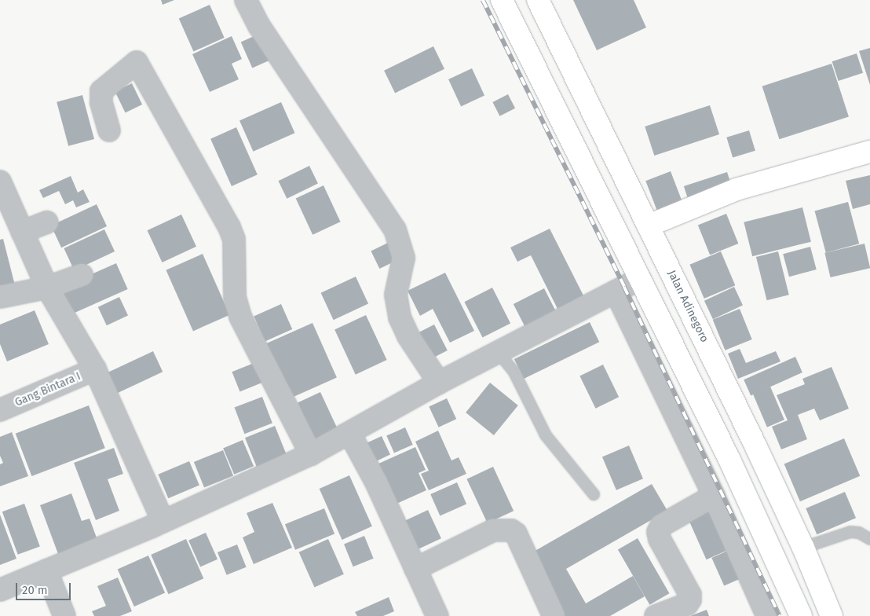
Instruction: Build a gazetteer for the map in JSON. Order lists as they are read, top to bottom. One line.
{"streets":{"main road":["Jalan Adinegoro"],"street":["Gang Bintara I"]},"scale_bar":"20 m"}
